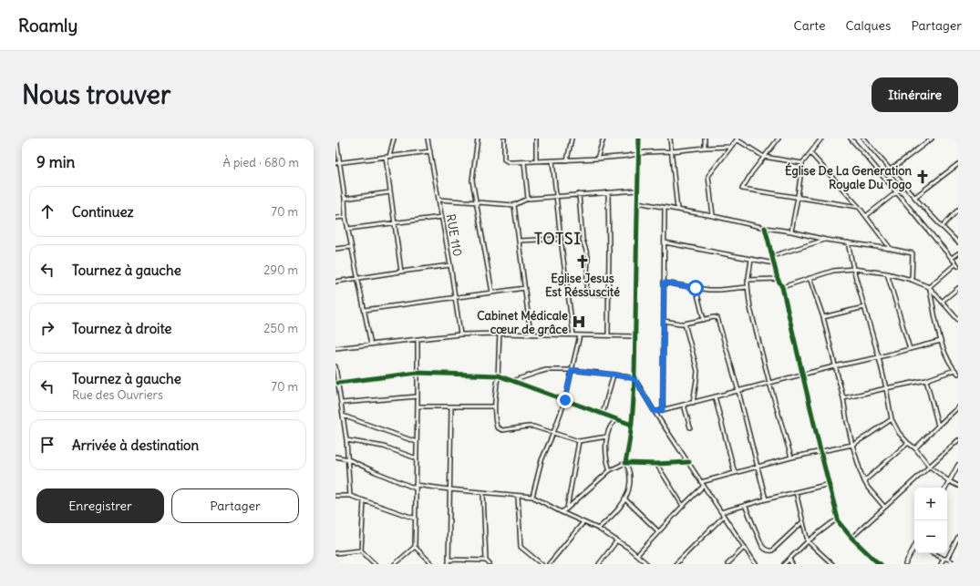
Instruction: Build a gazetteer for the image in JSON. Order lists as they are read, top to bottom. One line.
{"streets":{"street":["RUE 110"]},"districts":["TOTSI"],"places":{"church":["Église De La Generation Royale Du Togo","Eglise Jesus Est Réssuscité"],"hospital":["Cabinet Médicale cœur de grâce"]},"page":{"header":"Roamly","nav":["Carte","Calques","Partager"],"buttons":["Itinéraire",["Enregistrer","Partager"]],"title":"Nous trouver","heading":["9 min","À pied · 680 m"],"list":[["Continuez","70 m"],["Tournez à gauche","290 m"],["Tournez à droite","250 m"],["Tournez à gauche","Rue des Ouvriers","70 m"],"Arrivée à destination"],"map_buttons":["+","−"]}}
